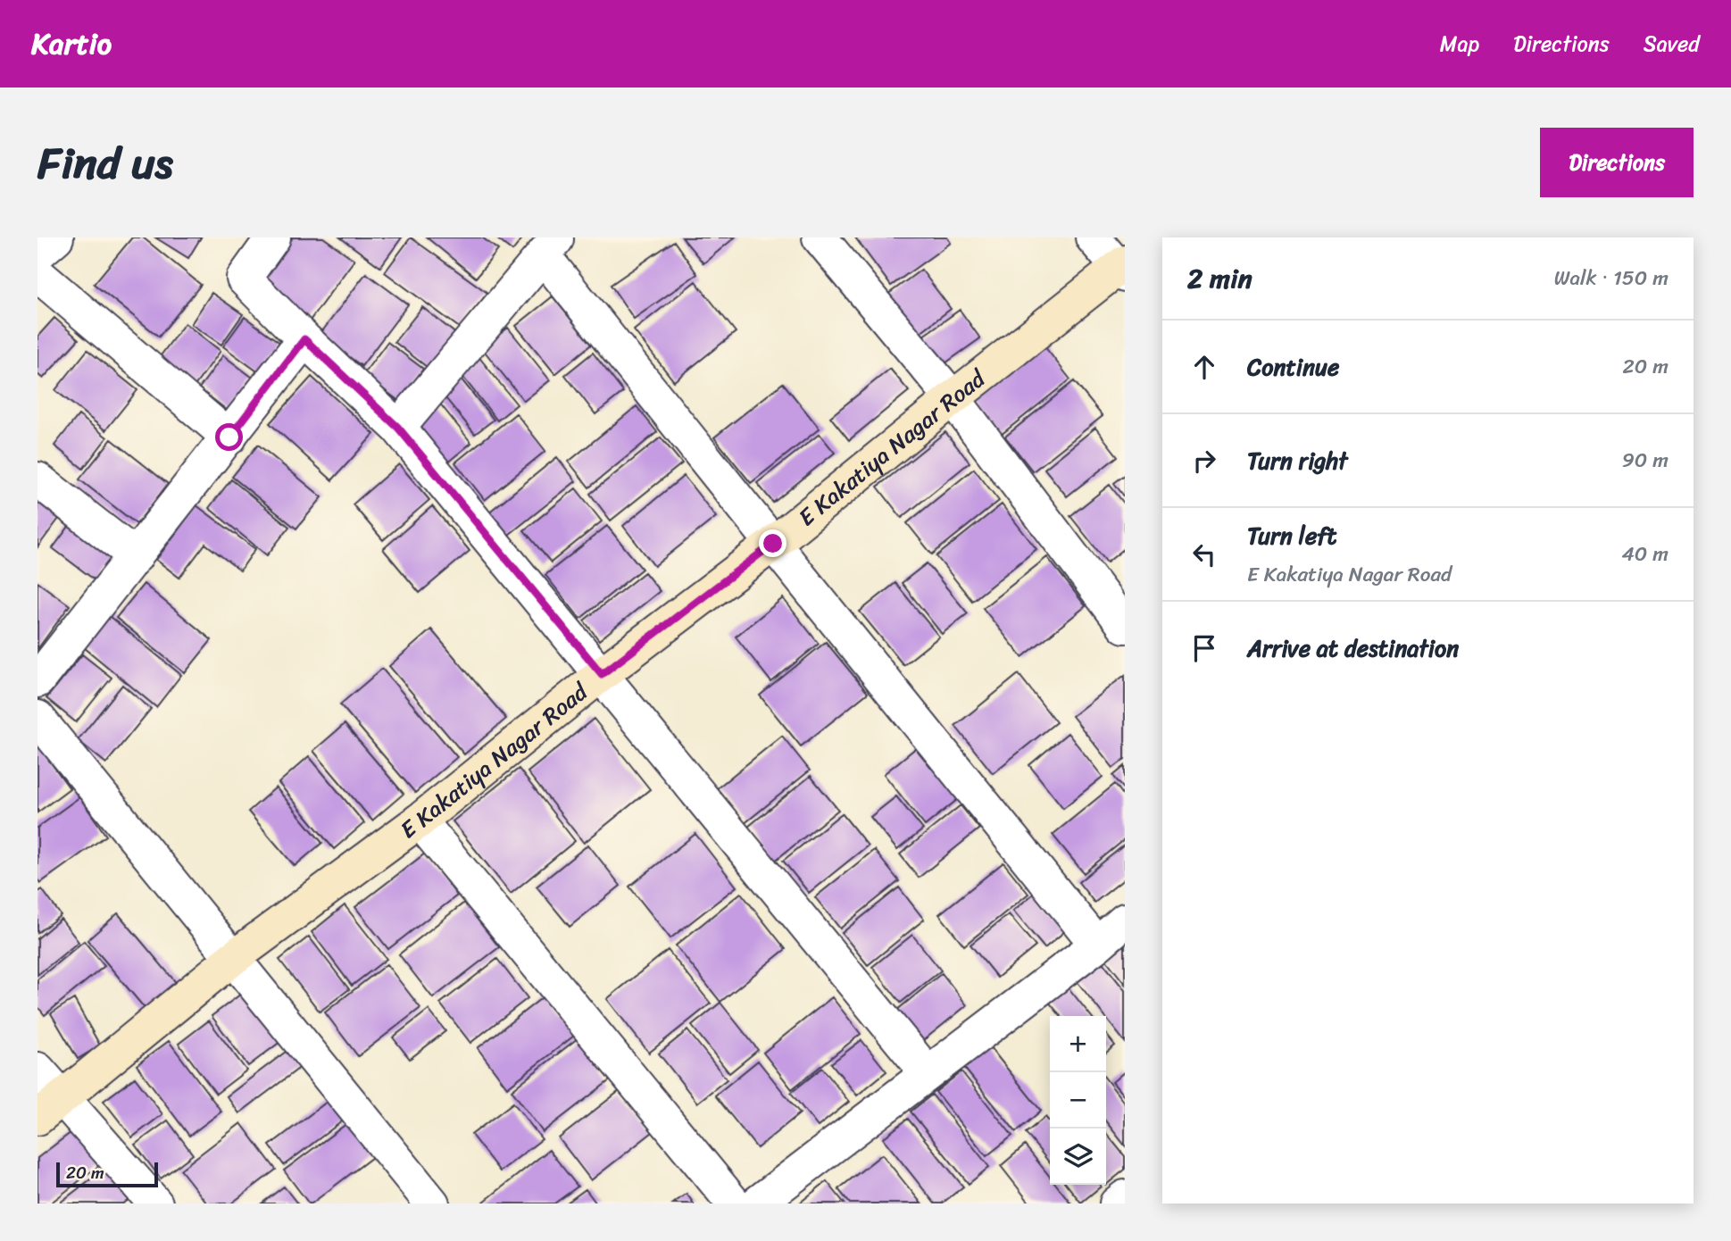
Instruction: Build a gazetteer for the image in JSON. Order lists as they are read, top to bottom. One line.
{"streets":{"street":["E Kakatiya Nagar Road"]},"scale_bar":"20 m","page":{"header":"Kartio","nav":["Map","Directions","Saved"],"title":"Find us","buttons":"Directions","heading":["2 min","Walk · 150 m"],"list":[["Continue","20 m"],["Turn right","90 m"],["Turn left","E Kakatiya Nagar Road","40 m"],"Arrive at destination"],"map_buttons":["+","−"],"scale":"20 m"}}
